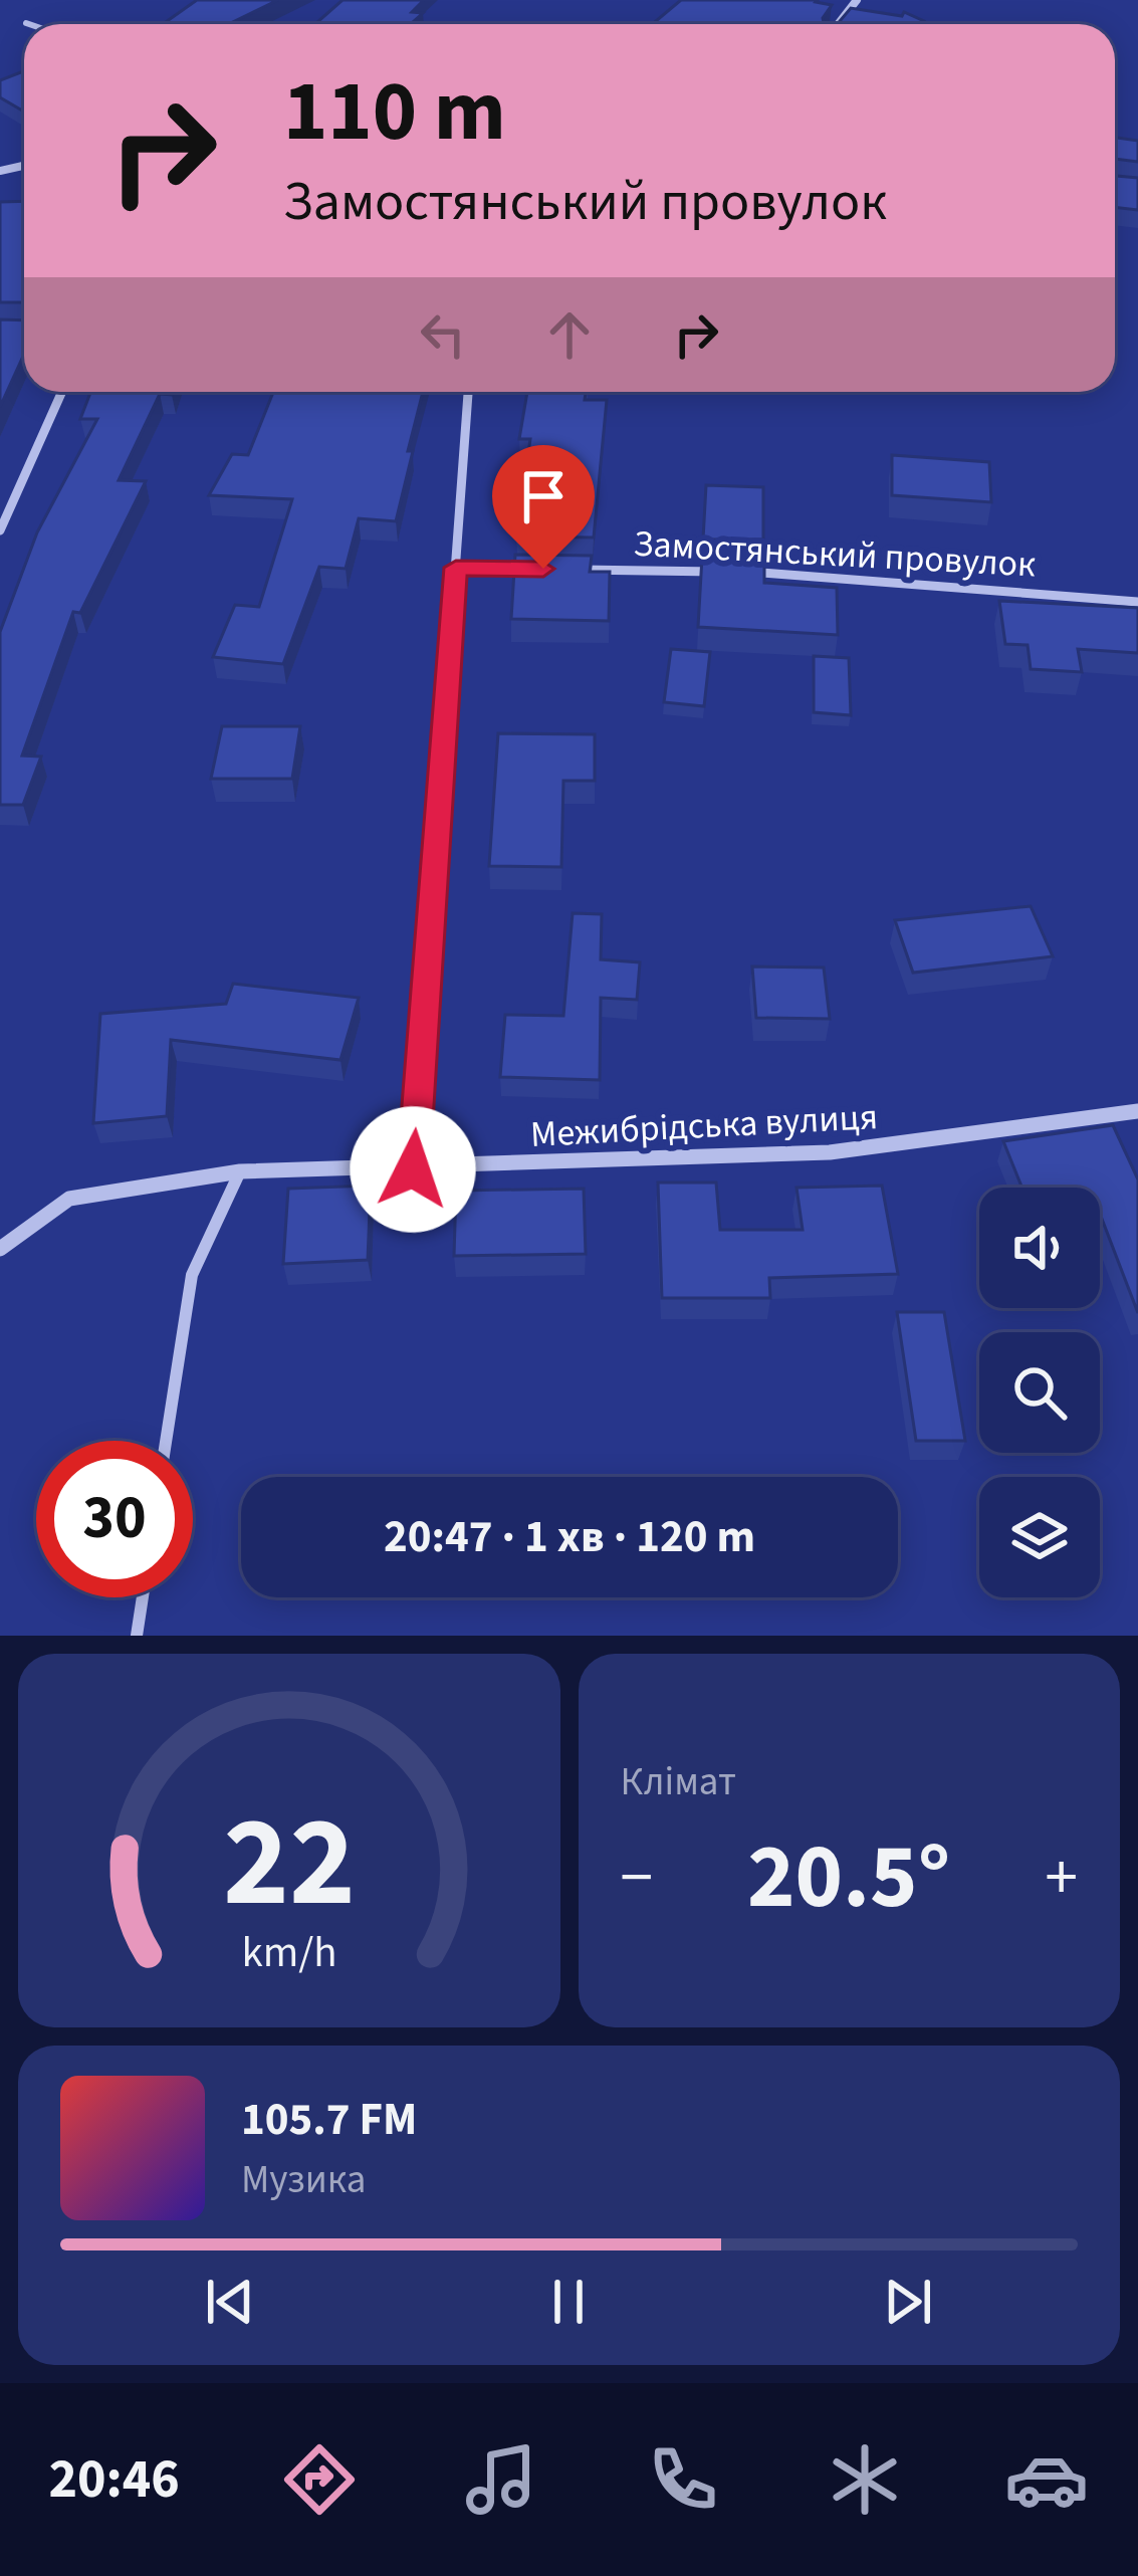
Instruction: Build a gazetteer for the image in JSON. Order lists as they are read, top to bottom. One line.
{"streets":{"street":["Замостянський провулок","Межибрідська вулиця"]},"page":{"turn":["110 m","Замостянський провулок"],"limit":"30","trip":"20:47 · 1 хв · 120 m","tile":"Клімат","heat":["−","20.5°","+"],"song":["105.7 FM","Музика"],"tabs":"20:46","gauge":["22","km/h"]}}
